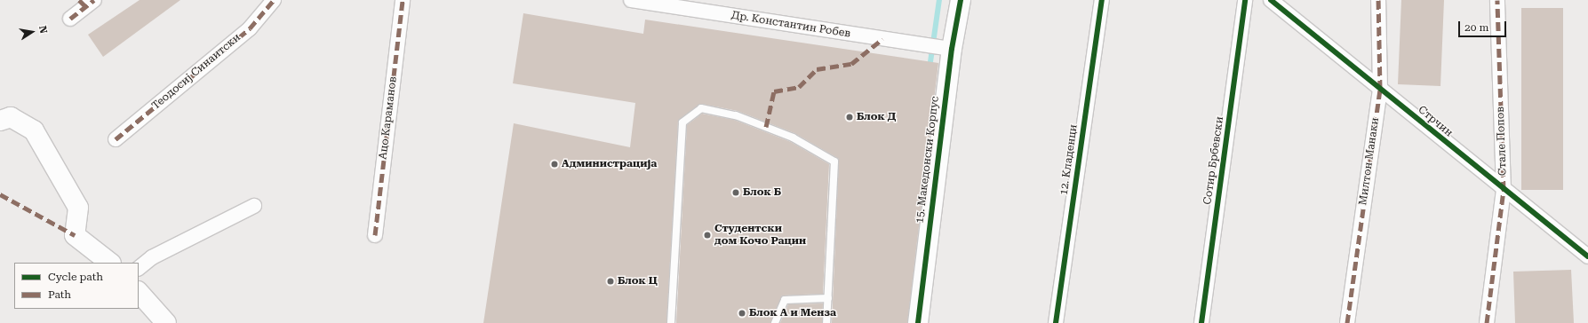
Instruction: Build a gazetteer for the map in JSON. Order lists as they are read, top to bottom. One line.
{"streets":{"street":["Др. Константин Робев","Теодосиј Синаитски","Ацо Караманов","Стрчин","Стале Попов","15. Македонски Корпус","12. Кладенци","Сотир Брбевски","Милтон Манаки"]},"crossings":[["Др. Константин Робев","15. Македонски Корпус"],["Стрчин","Стале Попов"],["Стрчин","Милтон Манаки"]],"places":["Блок Д","Администрација","Блок Б","Студентски дом Кочо Рацин","Блок Ц","Блок А и Менза"],"legend":["Cycle path","Path"],"scale_bar":"20 m","north":"right"}
